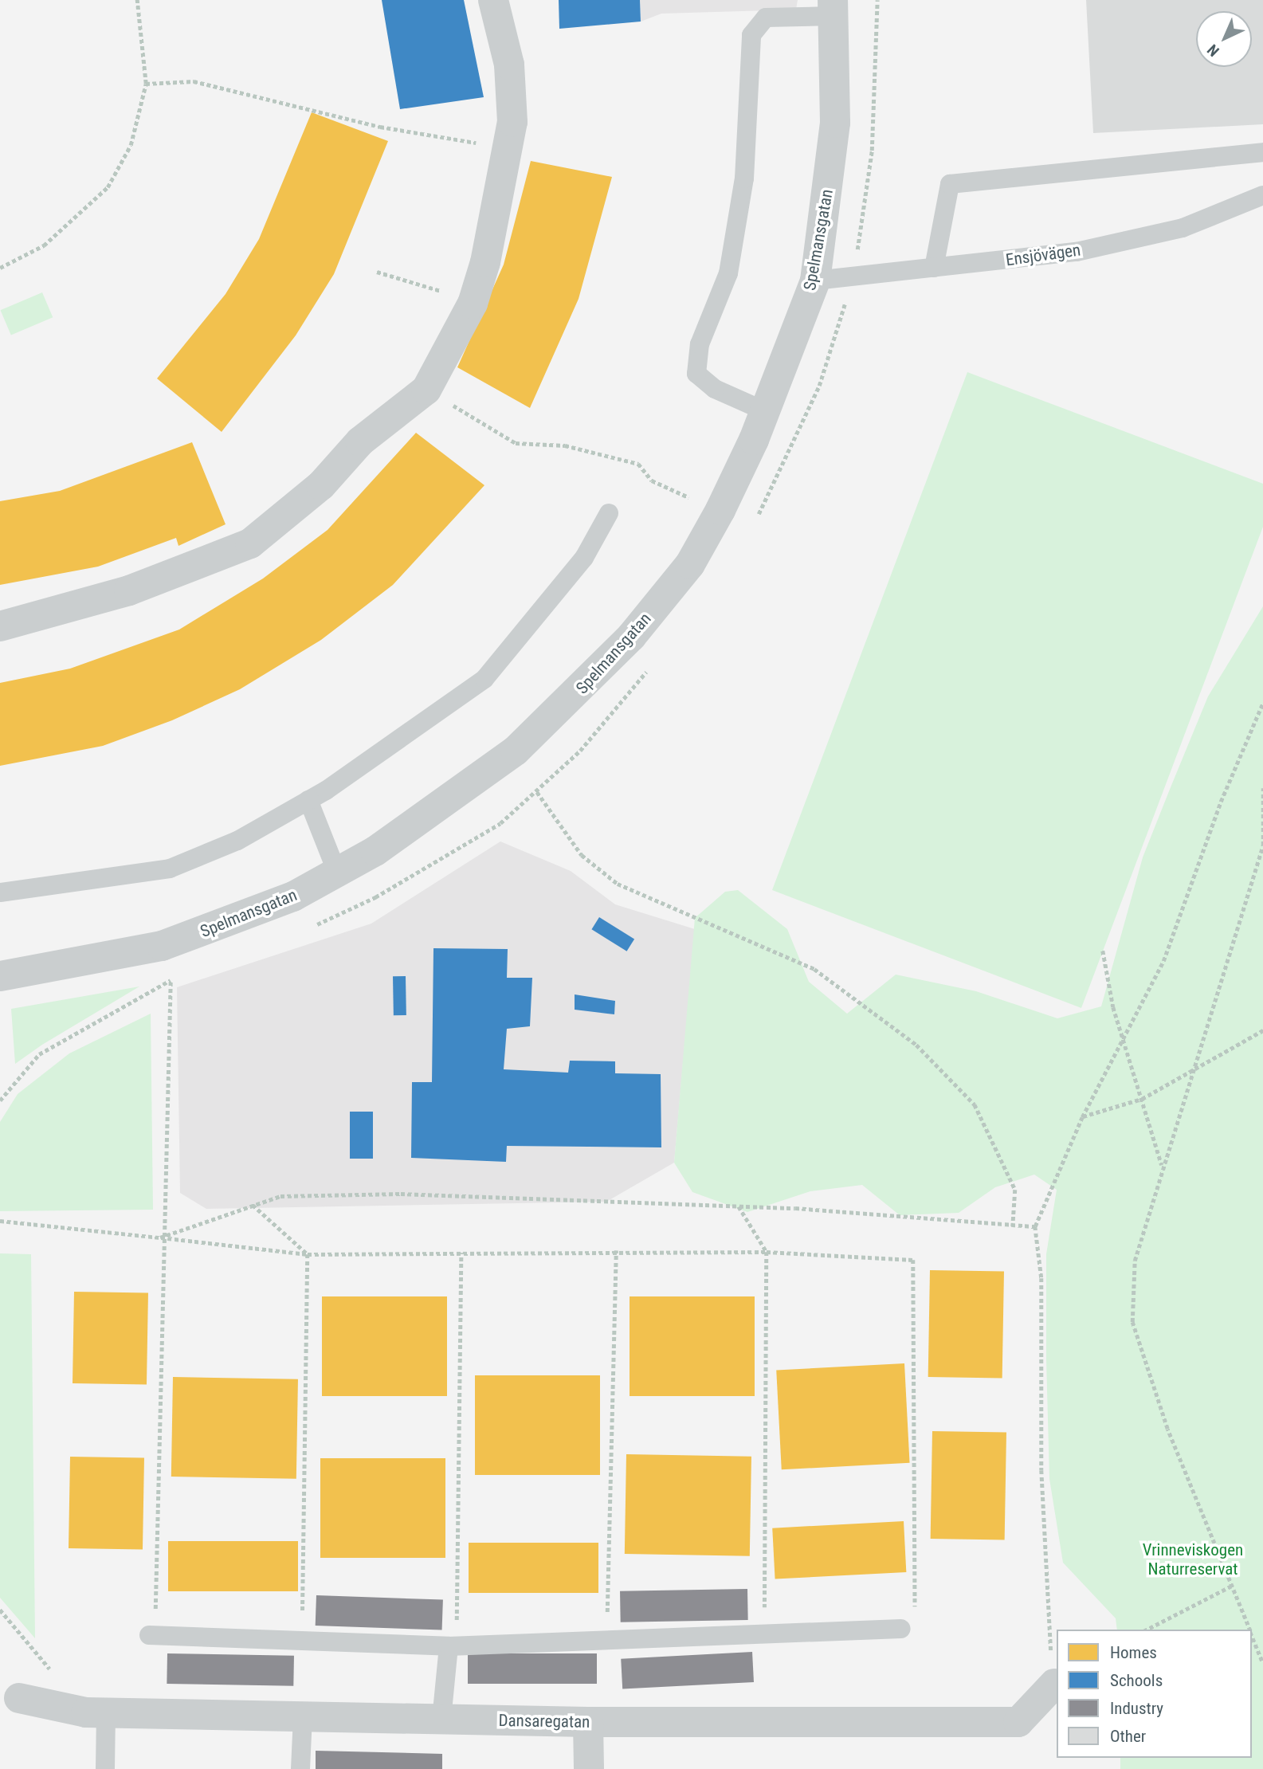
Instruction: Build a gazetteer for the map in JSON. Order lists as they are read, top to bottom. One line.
{"streets":{"street":["Spelmansgatan","Dansaregatan"],"lane":["Ensjövägen"]},"crossings":[["Spelmansgatan","Ensjövägen"]],"parks":["Vrinneviskogen Naturreservat"],"legend":["Homes","Schools","Industry","Other"],"north":"bottom left"}
